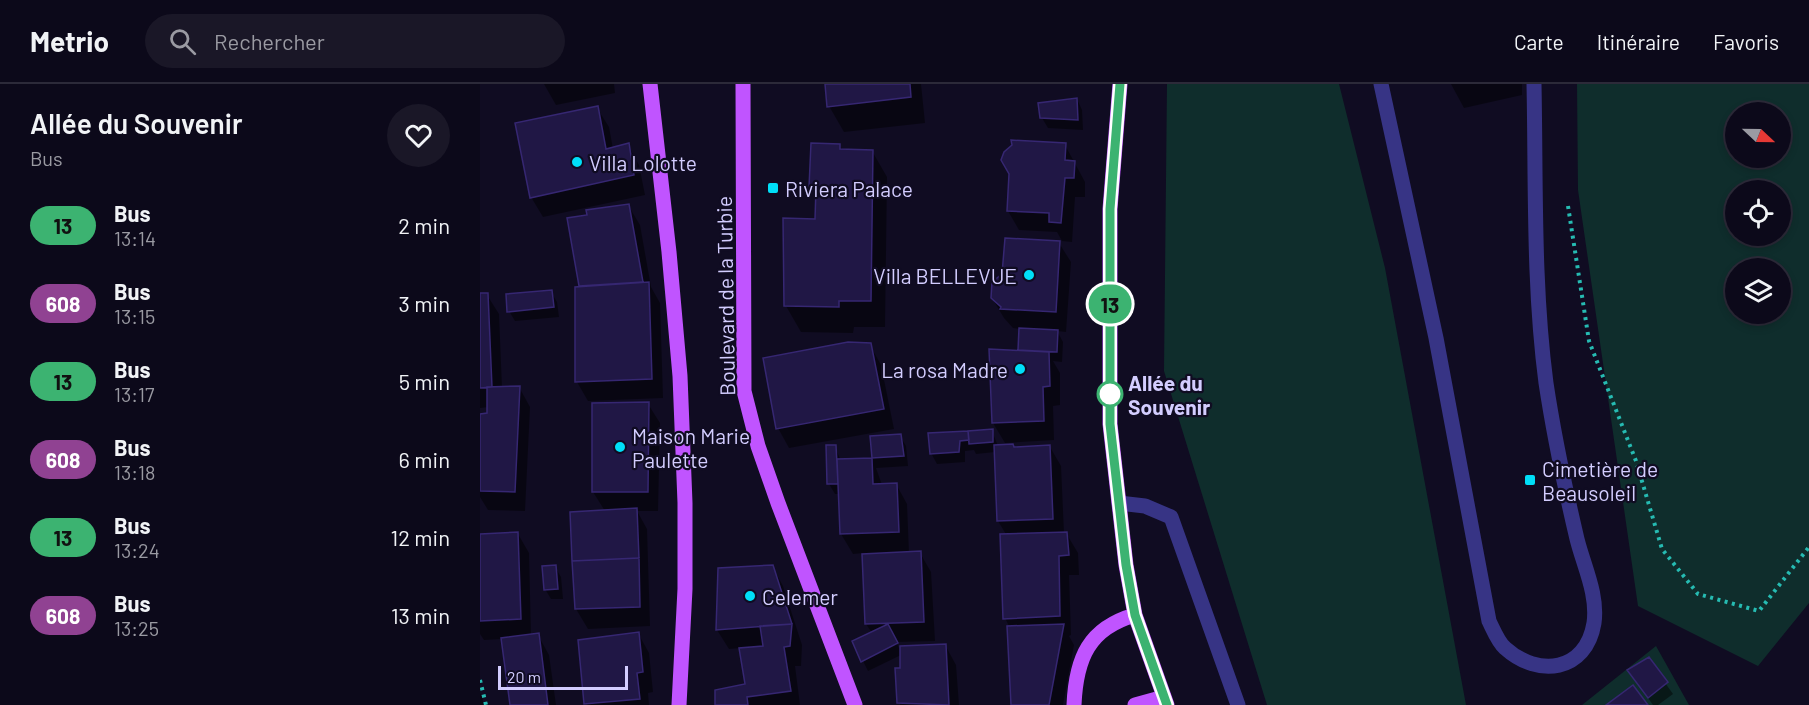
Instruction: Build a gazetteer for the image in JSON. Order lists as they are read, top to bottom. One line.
{"streets":{"main road":["Boulevard de la Turbie"]},"places":{"other":["Villa Lolotte","Villa BELLEVUE","La rosa Madre","Allée du Souvenir","Maison Marie Paulette","Celemer"],"transit":["Riviera Palace","Cimetière de Beausoleil"]},"lines":["bus line 13"],"scale_bar":"20 m","north":"right","page":{"header":"Metrio","search":"Rechercher","nav":["Carte","Itinéraire","Favoris"],"heading":["Allée du Souvenir","Bus"],"on_map":"13","list":[{"mark":"13","name":"Bus","note":"13:14","value":"2 min"},{"mark":"608","name":"Bus","note":"13:15","value":"3 min"},{"mark":"13","name":"Bus","note":"13:17","value":"5 min"},{"mark":"608","name":"Bus","note":"13:18","value":"6 min"},{"mark":"13","name":"Bus","note":"13:24","value":"12 min"},{"mark":"608","name":"Bus","note":"13:25","value":"13 min"}],"scale":"20 m"}}
